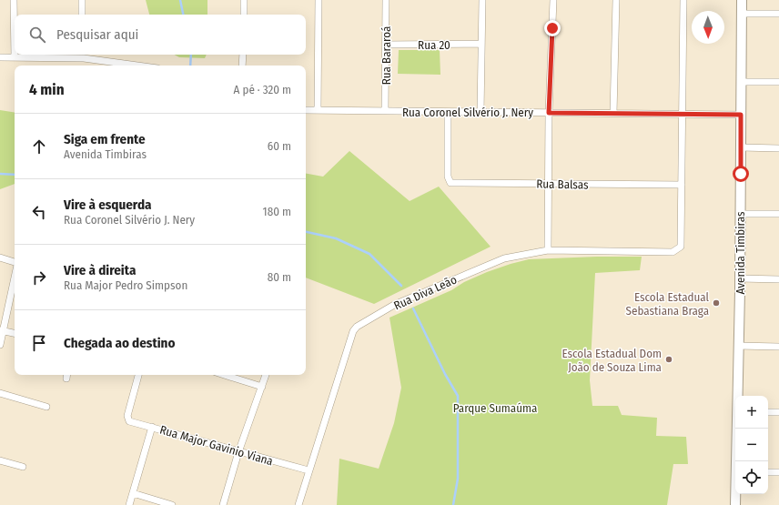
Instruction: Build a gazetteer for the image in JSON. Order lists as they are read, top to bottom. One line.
{"streets":{"street":["Rua 20","Rua Bararoá","Rua Coronel Silvério J. Nery","Rua Balsas","Avenida Timbiras","Rua Diva Leão","Rua Major Gavinio Viana"]},"crossings":[["Rua 20","Rua Bararoá"],["Rua Bararoá","Rua Coronel Silvério J. Nery"],["Rua Coronel Silvério J. Nery","Rua Balsas"],["Rua Coronel Silvério J. Nery","Avenida Timbiras"],["Rua Balsas","Rua Diva Leão"],["Rua Diva Leão","Rua Major Gavinio Viana"]],"parks":["Parque Sumaúma"],"places":["Escola Estadual Sebastiana Braga","Escola Estadual Dom João de Souza Lima"],"north":"bottom","page":{"search":"Pesquisar aqui","heading":["4 min","A pé · 320 m"],"list":[["Siga em frente","Avenida Timbiras","60 m"],["Vire à esquerda","Rua Coronel Silvério J. Nery","180 m"],["Vire à direita","Rua Major Pedro Simpson","80 m"],"Chegada ao destino"],"map_buttons":["+","−"]}}
